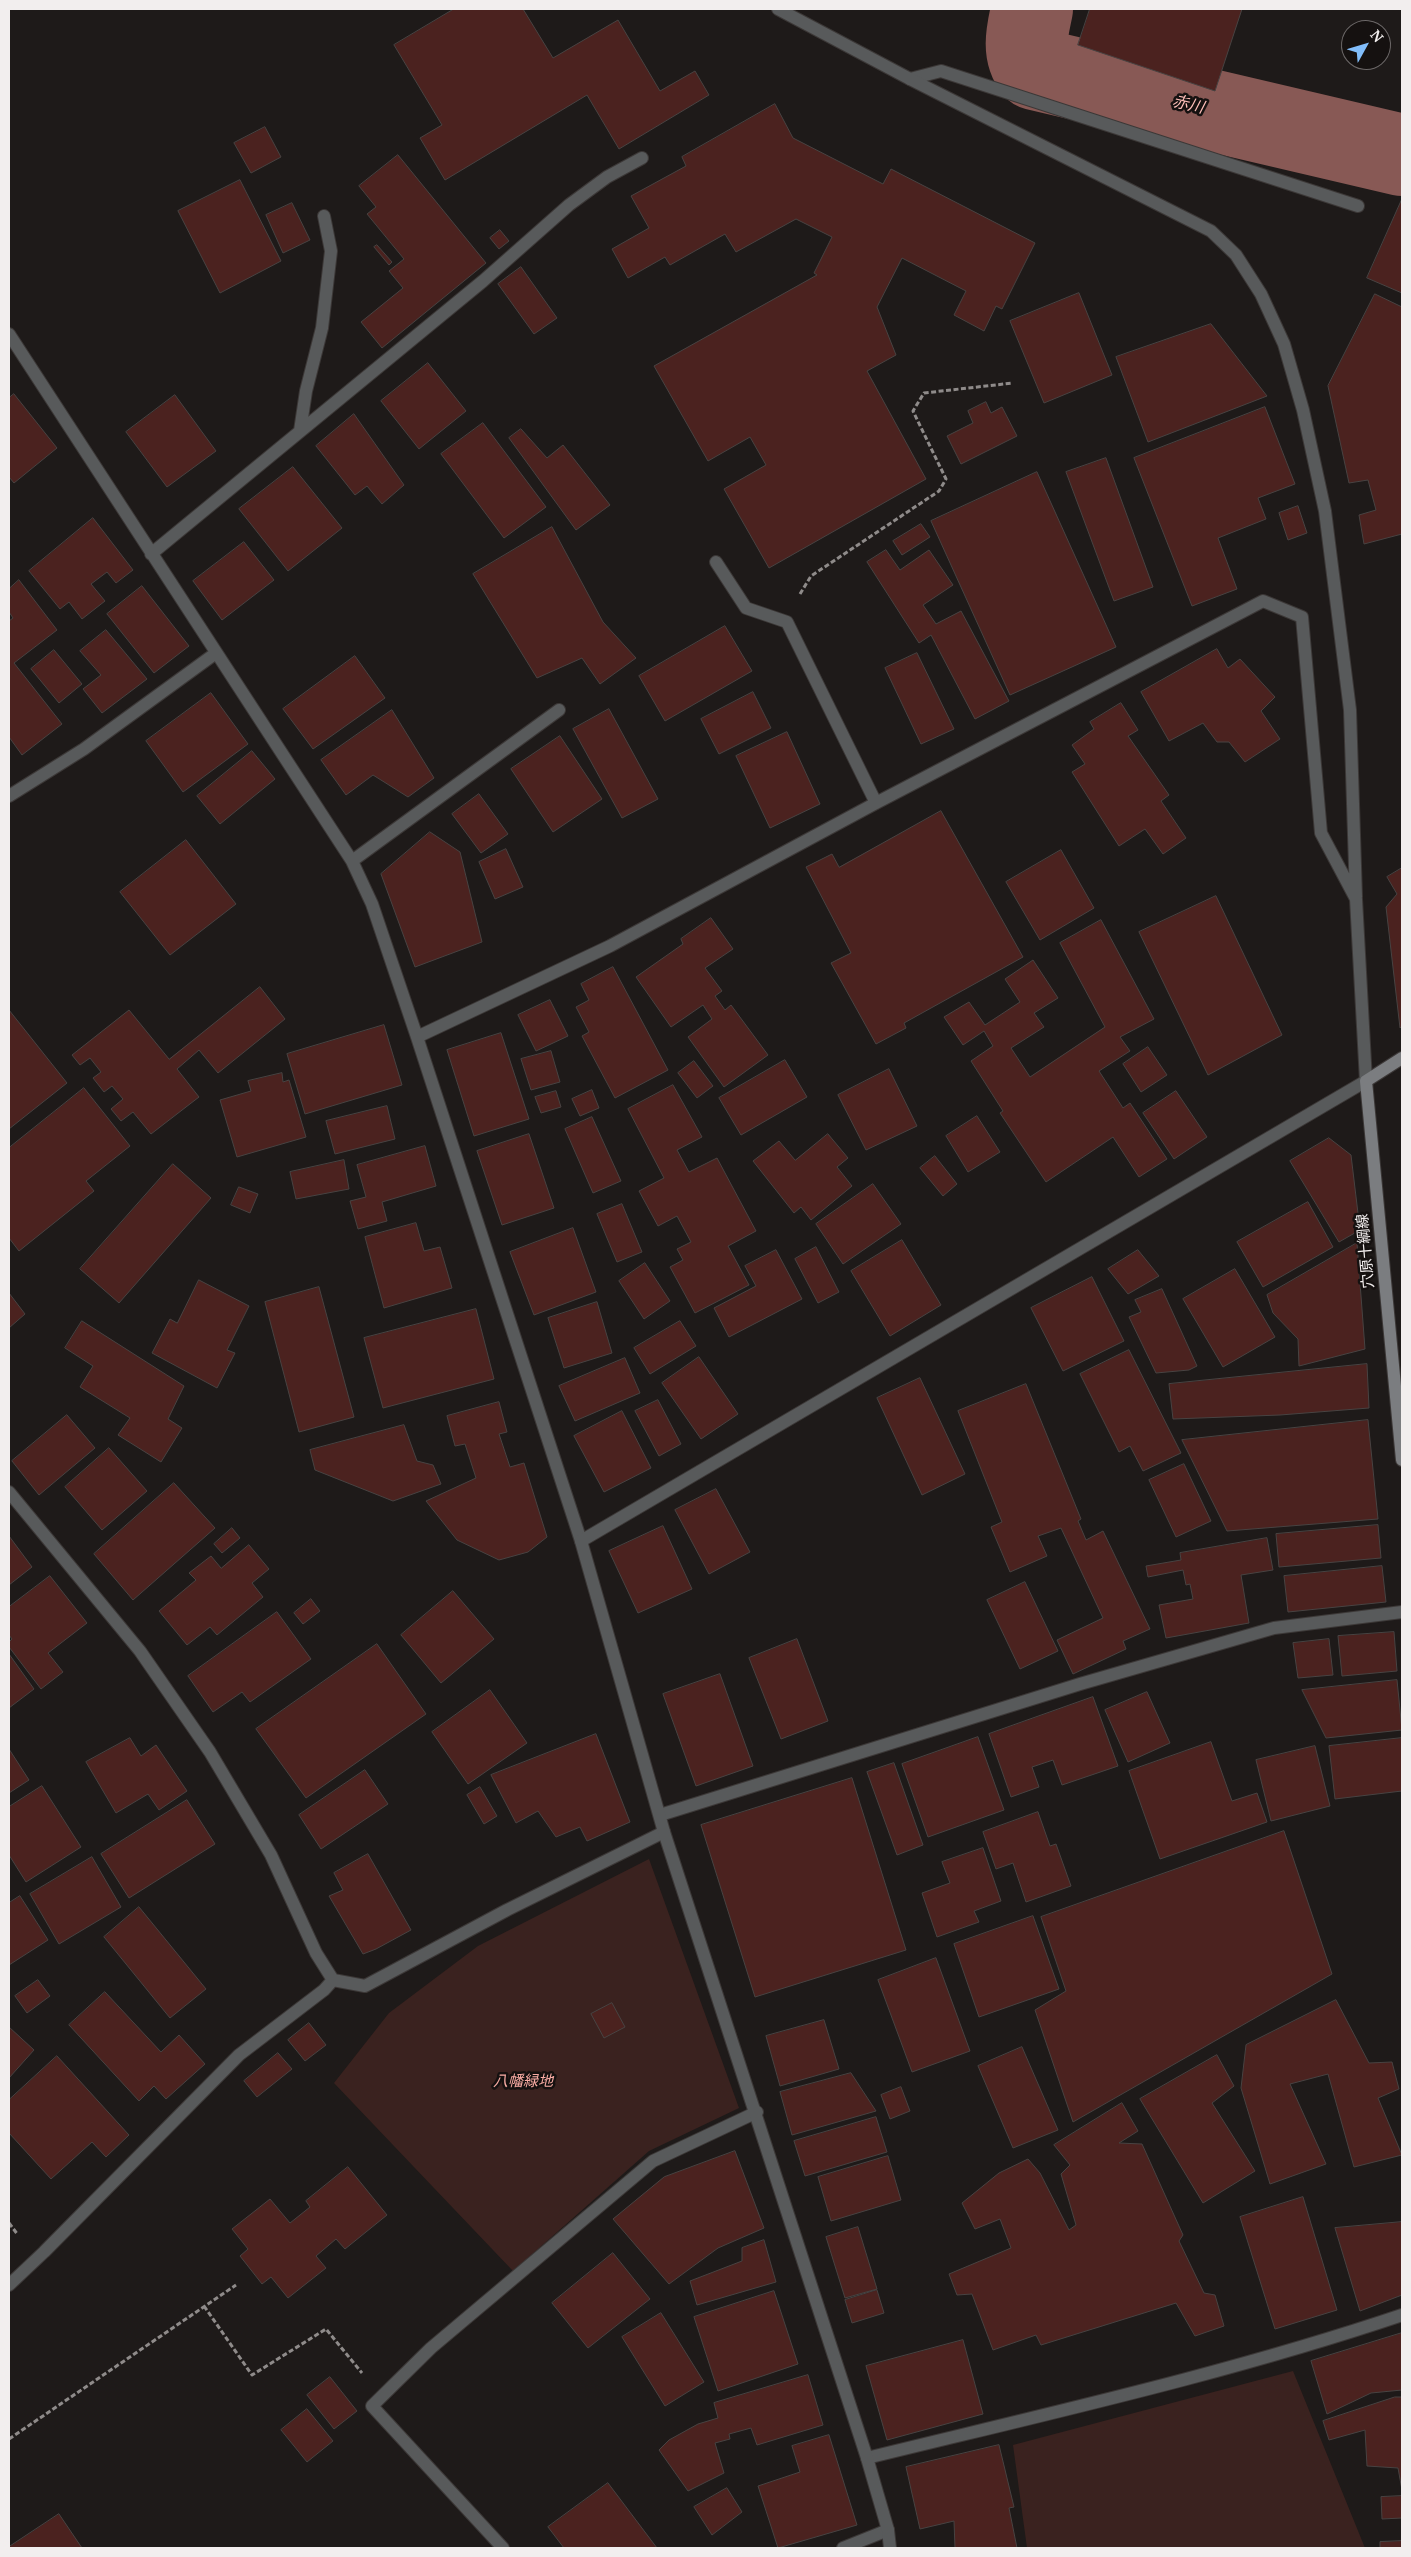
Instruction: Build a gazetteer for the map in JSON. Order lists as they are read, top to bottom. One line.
{"streets":{"main road":["穴原十綱線"]},"water":["赤川"],"parks":["八幡緑地"],"north":"top right"}
